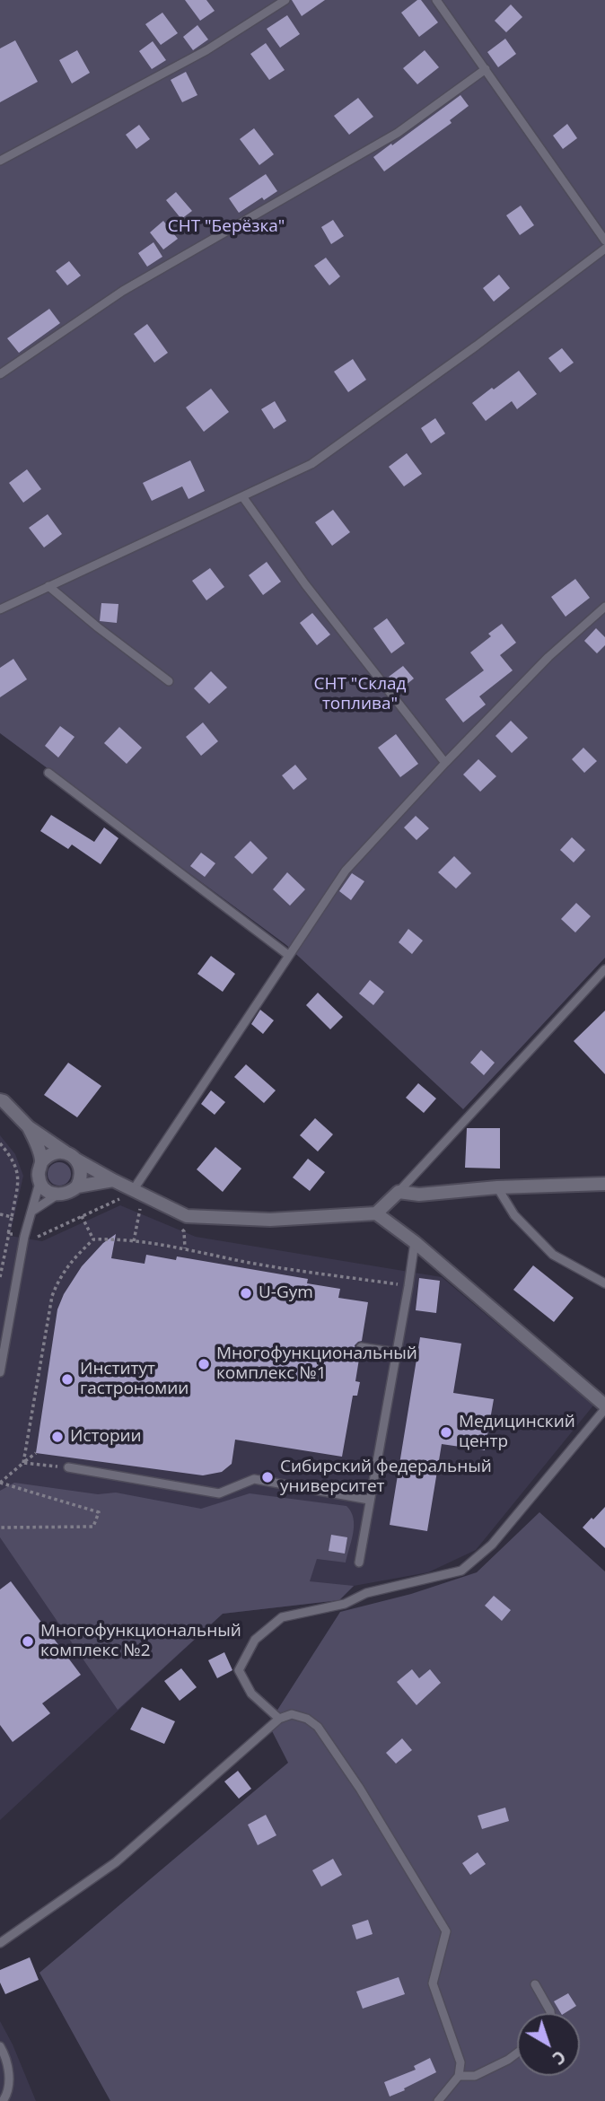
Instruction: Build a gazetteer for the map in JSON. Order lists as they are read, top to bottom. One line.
{"parks":["СНТ \"Берёзка\"","СНТ \"Склад топлива\""],"places":["U-Gym","Многофункциональный комплекс №1","Институт гастрономии","Медицинский центр","Истории","Сибирский федеральный университет","Многофункциональный комплекс №2"],"north":"bottom right"}
